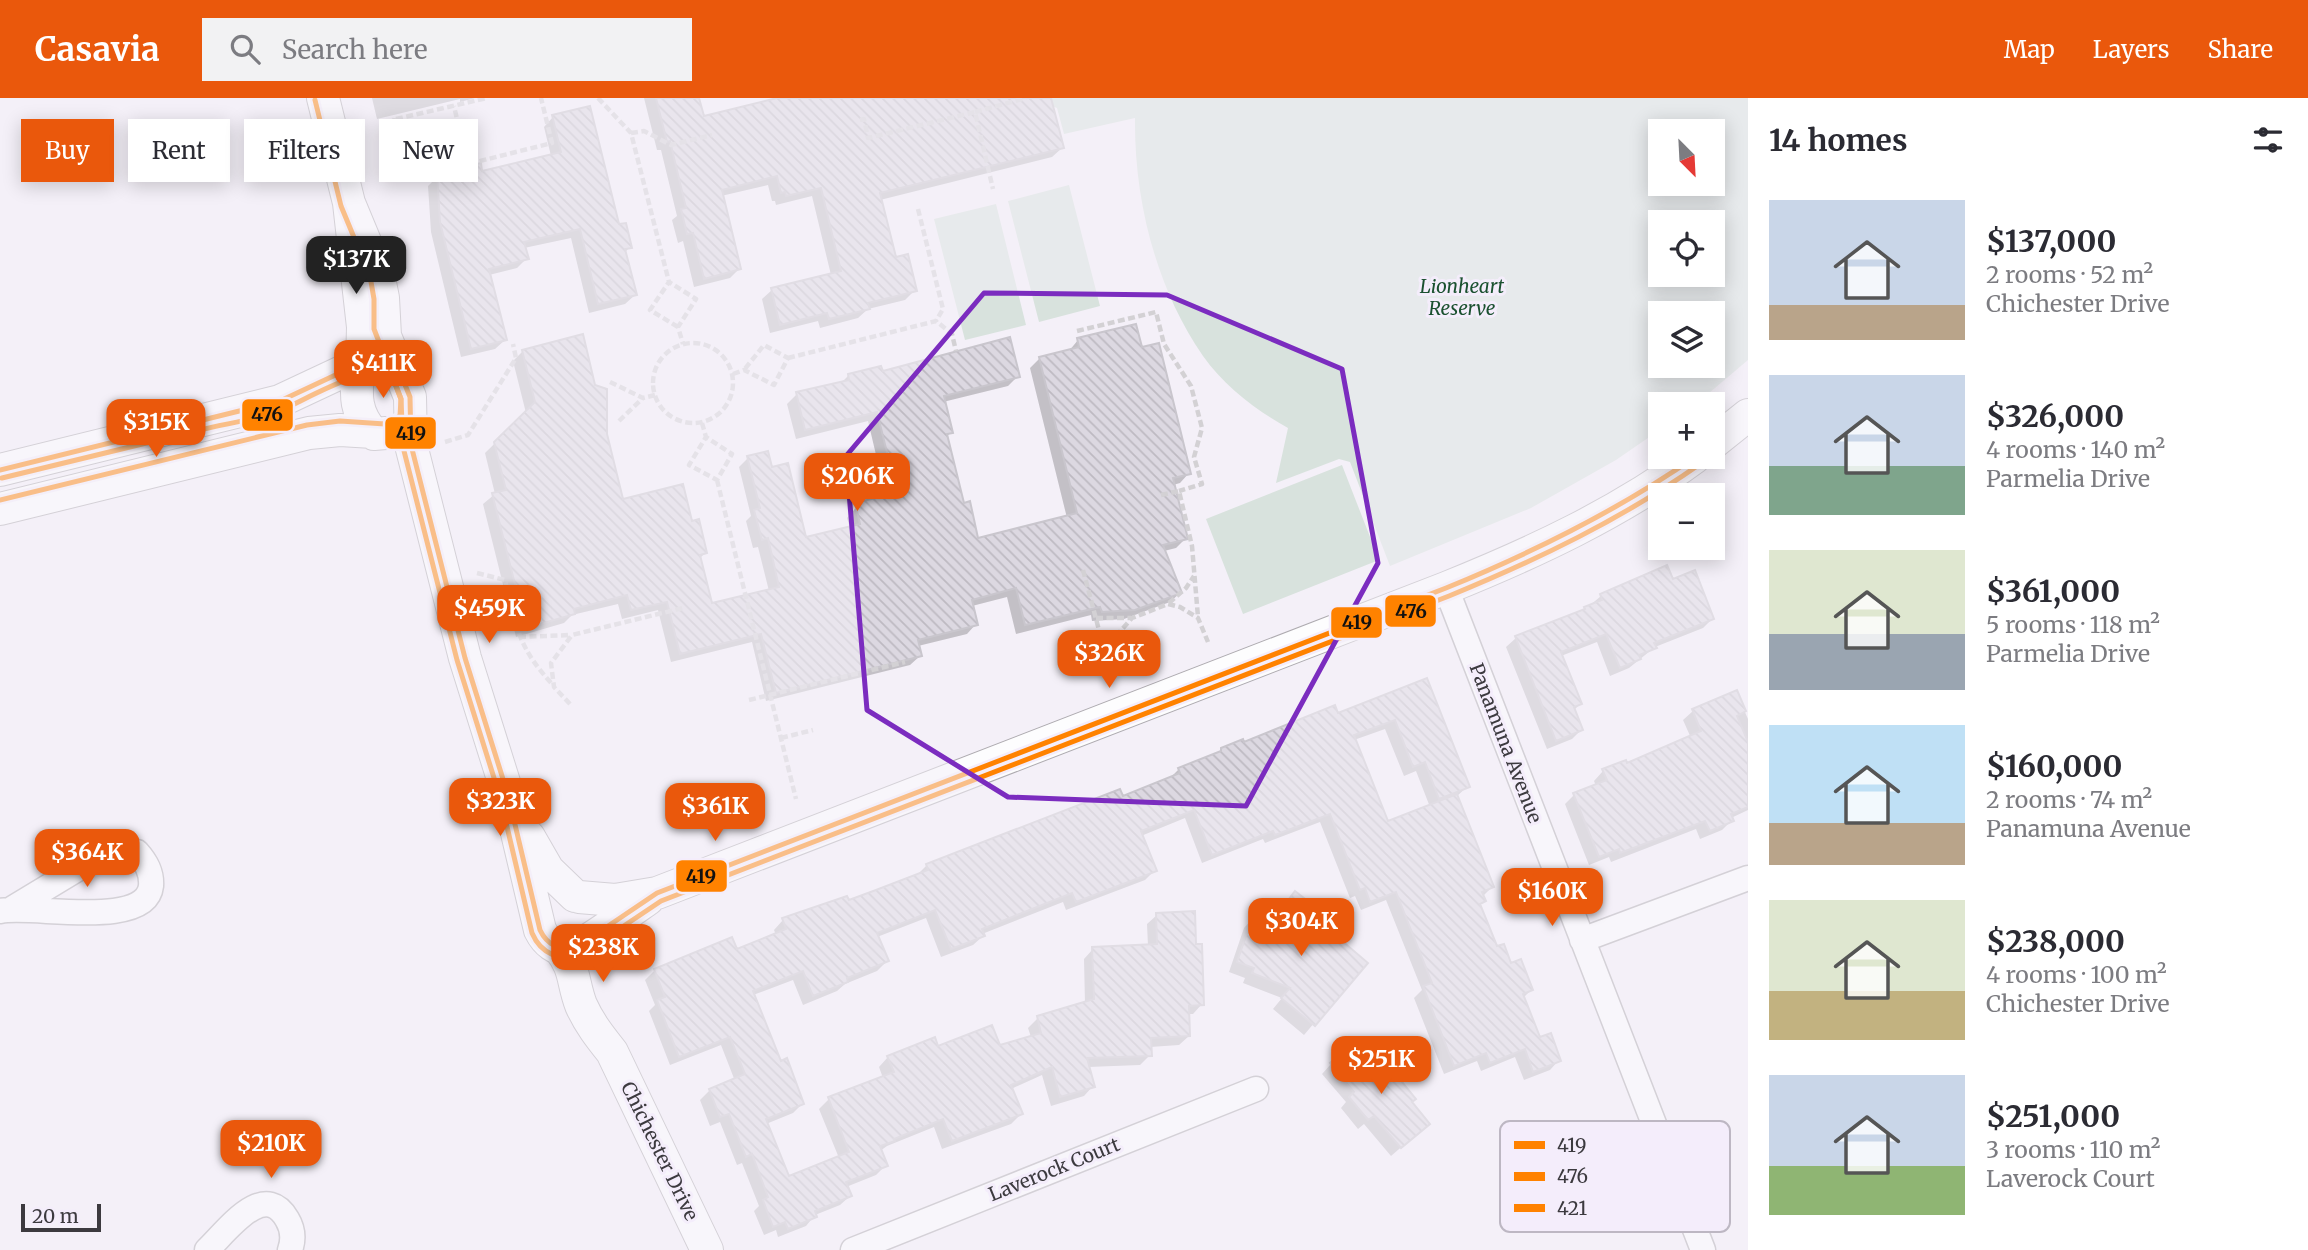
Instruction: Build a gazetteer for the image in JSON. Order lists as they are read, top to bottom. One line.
{"streets":{"street":["Panamuna Avenue","Chichester Drive","Laverock Court"]},"parks":["Lionheart Reserve"],"lines":["transit line 421","transit line 419","transit line 476"],"legend":["419","476","421"],"scale_bar":"20 m","north":"bottom right","page":{"header":"Casavia","search":"Search here","nav":["Map","Layers","Share"],"heading":"14 homes","map_buttons":["+","−"],"chip":["Buy","Rent","Filters","New"],"list":[{"name":"$137,000","note":"2 rooms · 52 m² · Chichester Drive"},{"name":"$326,000","note":"4 rooms · 140 m² · Parmelia Drive"},{"name":"$361,000","note":"5 rooms · 118 m² · Parmelia Drive"},{"name":"$160,000","note":"2 rooms · 74 m² · Panamuna Avenue"},{"name":"$238,000","note":"4 rooms · 100 m² · Chichester Drive"},{"name":"$251,000","note":"3 rooms · 110 m² · Laverock Court"}],"price":["$137K","$411K","$315K","$206K","$459K","$326K","$323K","$361K","$364K","$160K","$304K","$238K","$251K","$210K"],"scale":"20 m"}}
